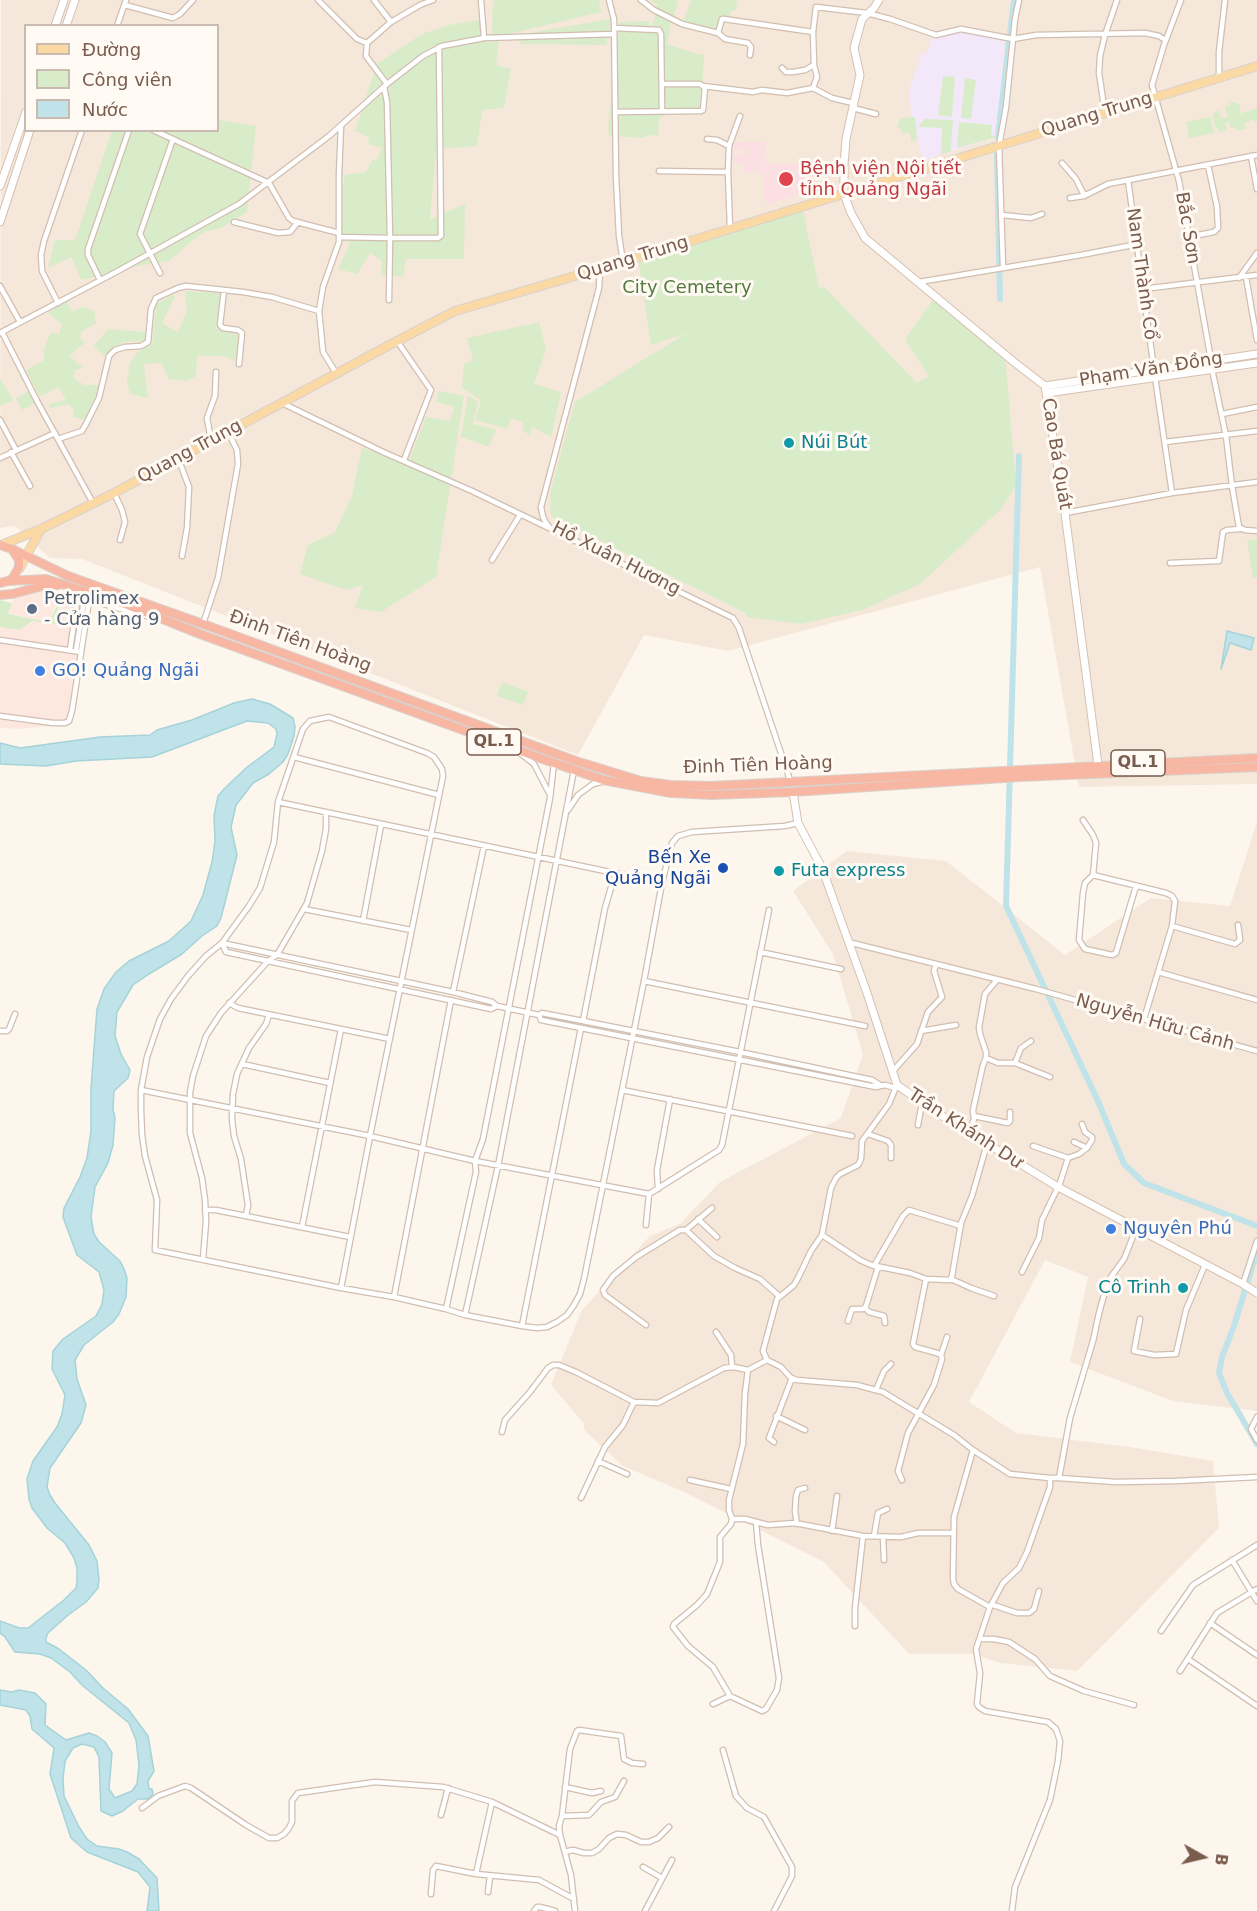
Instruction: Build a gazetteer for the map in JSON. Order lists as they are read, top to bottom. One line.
{"streets":{"highway":["Đinh Tiên Hoàng","QL.1"],"main road":["Quang Trung"],"street":["Bắc Sơn","Nam Thành Cổ","Phạm Văn Đồng","Cao Bá Quát","Hồ Xuân Hương","Nguyễn Hữu Cảnh","Trần Khánh Dư"]},"crossings":[["Quang Trung","Bắc Sơn"],["Quang Trung","Cao Bá Quát"],["Quang Trung","Hồ Xuân Hương"],["Quang Trung","QL.1"],["Bắc Sơn","Phạm Văn Đồng"],["Nam Thành Cổ","Phạm Văn Đồng"],["Phạm Văn Đồng","Cao Bá Quát"],["Cao Bá Quát","Đinh Tiên Hoàng"],["Hồ Xuân Hương","Đinh Tiên Hoàng"],["Hồ Xuân Hương","Trần Khánh Dư"],["Đinh Tiên Hoàng","QL.1"],["Đinh Tiên Hoàng","Trần Khánh Dư"]],"parks":["City Cemetery"],"places":["Bệnh viện Nội tiết tỉnh Quảng Ngãi","Núi Bút","Petrolimex - Cửa hàng 9","GO! Quảng Ngãi","Bến Xe Quảng Ngãi","Futa express","Nguyên Phú","Cô Trinh"],"legend":["Đường","Công viên","Nước"],"north":"right"}
